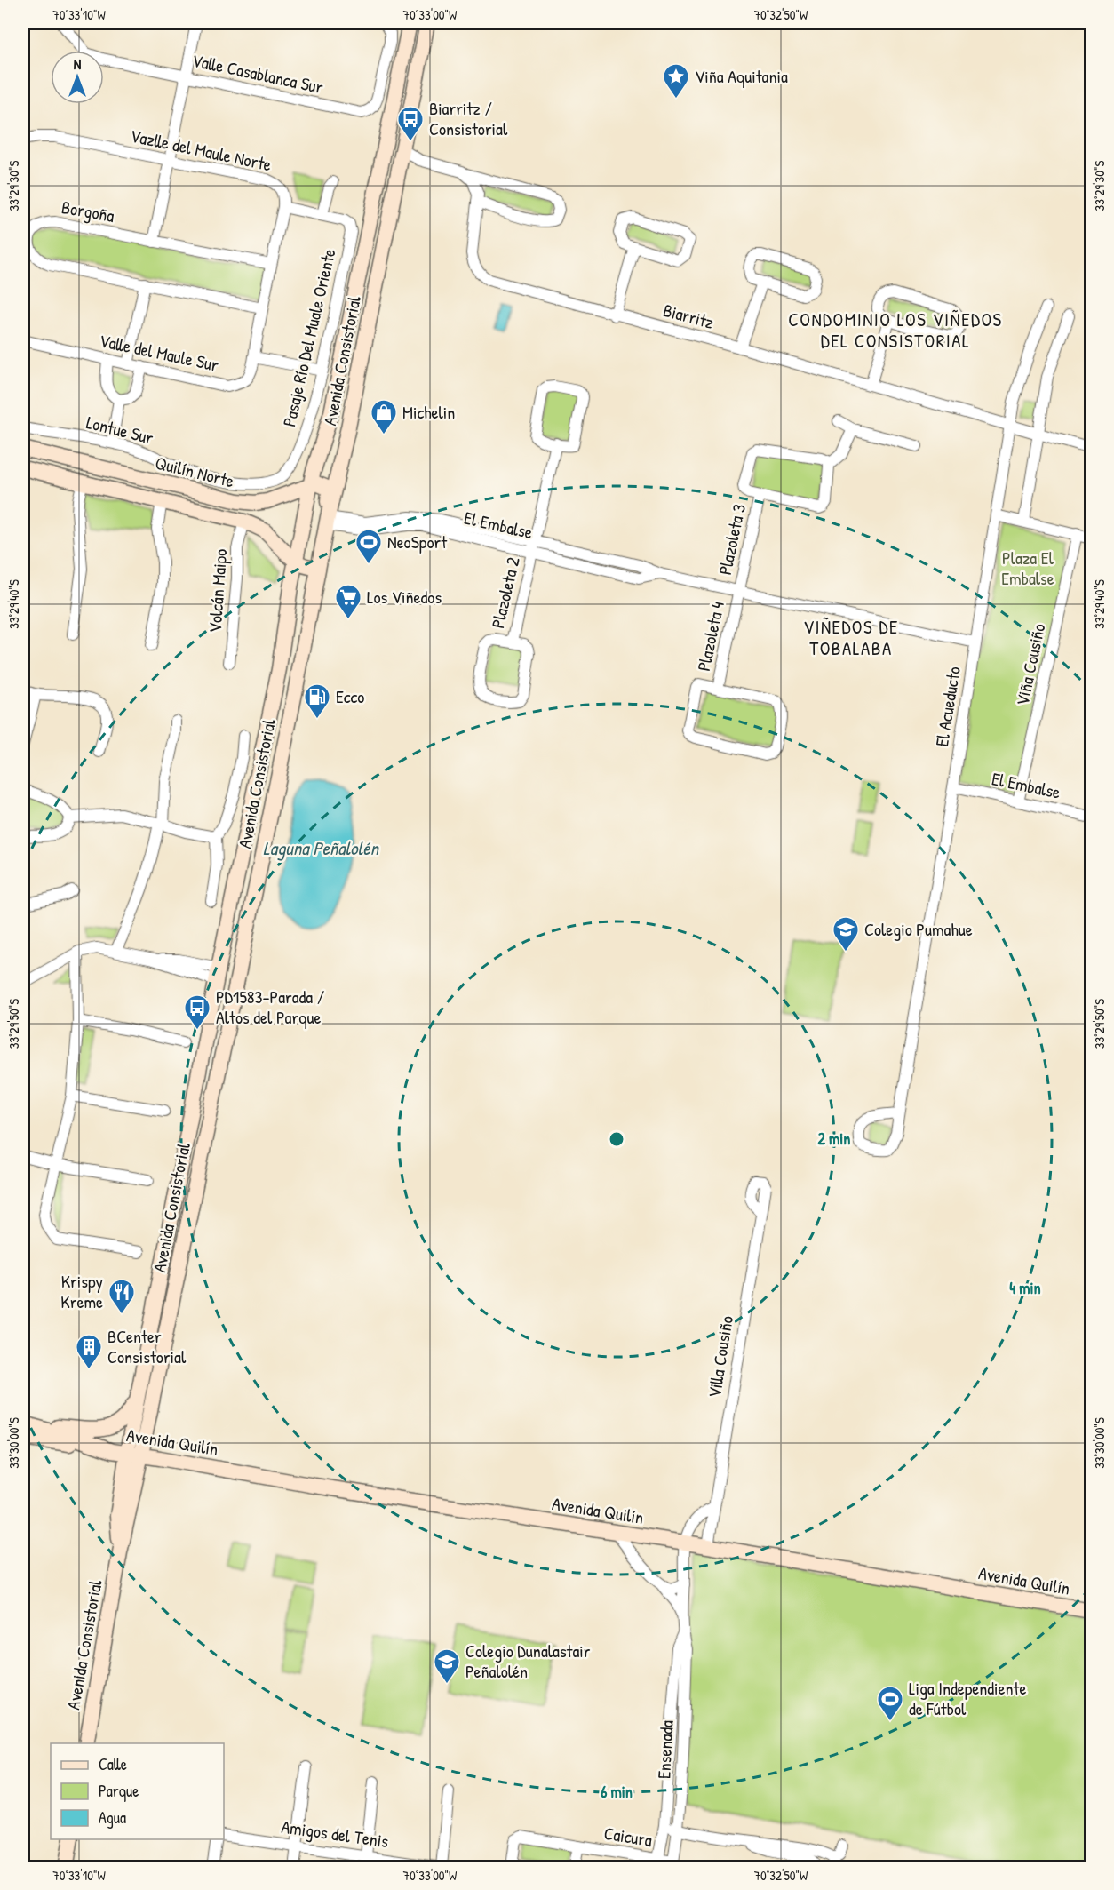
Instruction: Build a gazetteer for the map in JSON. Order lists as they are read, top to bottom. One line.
{"streets":{"main road":["Avenida Consistorial","Quilín Norte","Avenida Quilín"],"street":["Valle Casablanca Sur","Vazlle del Maule Norte","Borgoña","Biarritz","Pasaje Río Del Muale Oriente","Valle del Maule Sur","Lontue Sur","El Embalse","Plazoleta 3","Volcán Maipo","Plazoleta 2","Plazoleta 4","Viña Cousiño","El Acueducto","Villa Cousiño","Ensenada","Amigos del Tenis","Caicura"]},"crossings":[["Vazlle del Maule Norte","Borgoña"],["Vazlle del Maule Norte","Valle del Maule Sur"],["Borgoña","Valle del Maule Sur"],["Biarritz","El Acueducto"],["Pasaje Río Del Muale Oriente","Lontue Sur"],["Avenida Consistorial","Quilín Norte"],["Avenida Consistorial","El Embalse"],["Avenida Consistorial","Avenida Quilín"],["Quilín Norte","Volcán Maipo"],["El Embalse","Plazoleta 3"],["El Embalse","Plazoleta 2"],["El Embalse","Plazoleta 4"],["El Embalse","Viña Cousiño"],["El Embalse","El Acueducto"],["Plazoleta 3","Plazoleta 4"],["Villa Cousiño","Avenida Quilín"],["Avenida Quilín","Ensenada"],["Ensenada","Caicura"]],"districts":["CONDOMINIO LOS VIÑEDOS DEL CONSISTORIAL","VIÑEDOS DE TOBALABA"],"water":["Laguna Peñalolén"],"parks":["Plaza El Embalse"],"places":{"place":["Viña Aquitania"],"bus stop":["Biarritz / Consistorial","PD1583-Parada / Altos del Parque"],"shop":["Michelin"],"sports":["NeoSport","Liga Independiente de Fútbol"],"supermarket":["Los Viñedos"],"fuel station":["Ecco"],"school or university":["Colegio Pumahue","Colegio Dunalastair Peñalolén"],"restaurant":["Krispy Kreme"],"building":["BCenter Consistorial"]},"legend":["Calle","Parque","Agua"],"north":"top","coordinates":["70°33'10\"W","70°33'00\"W","70°32'50\"W","33°29'30\"S","33°29'40\"S","33°29'50\"S","33°30'00\"S"],"rings":["2 min","4 min","6 min"]}
